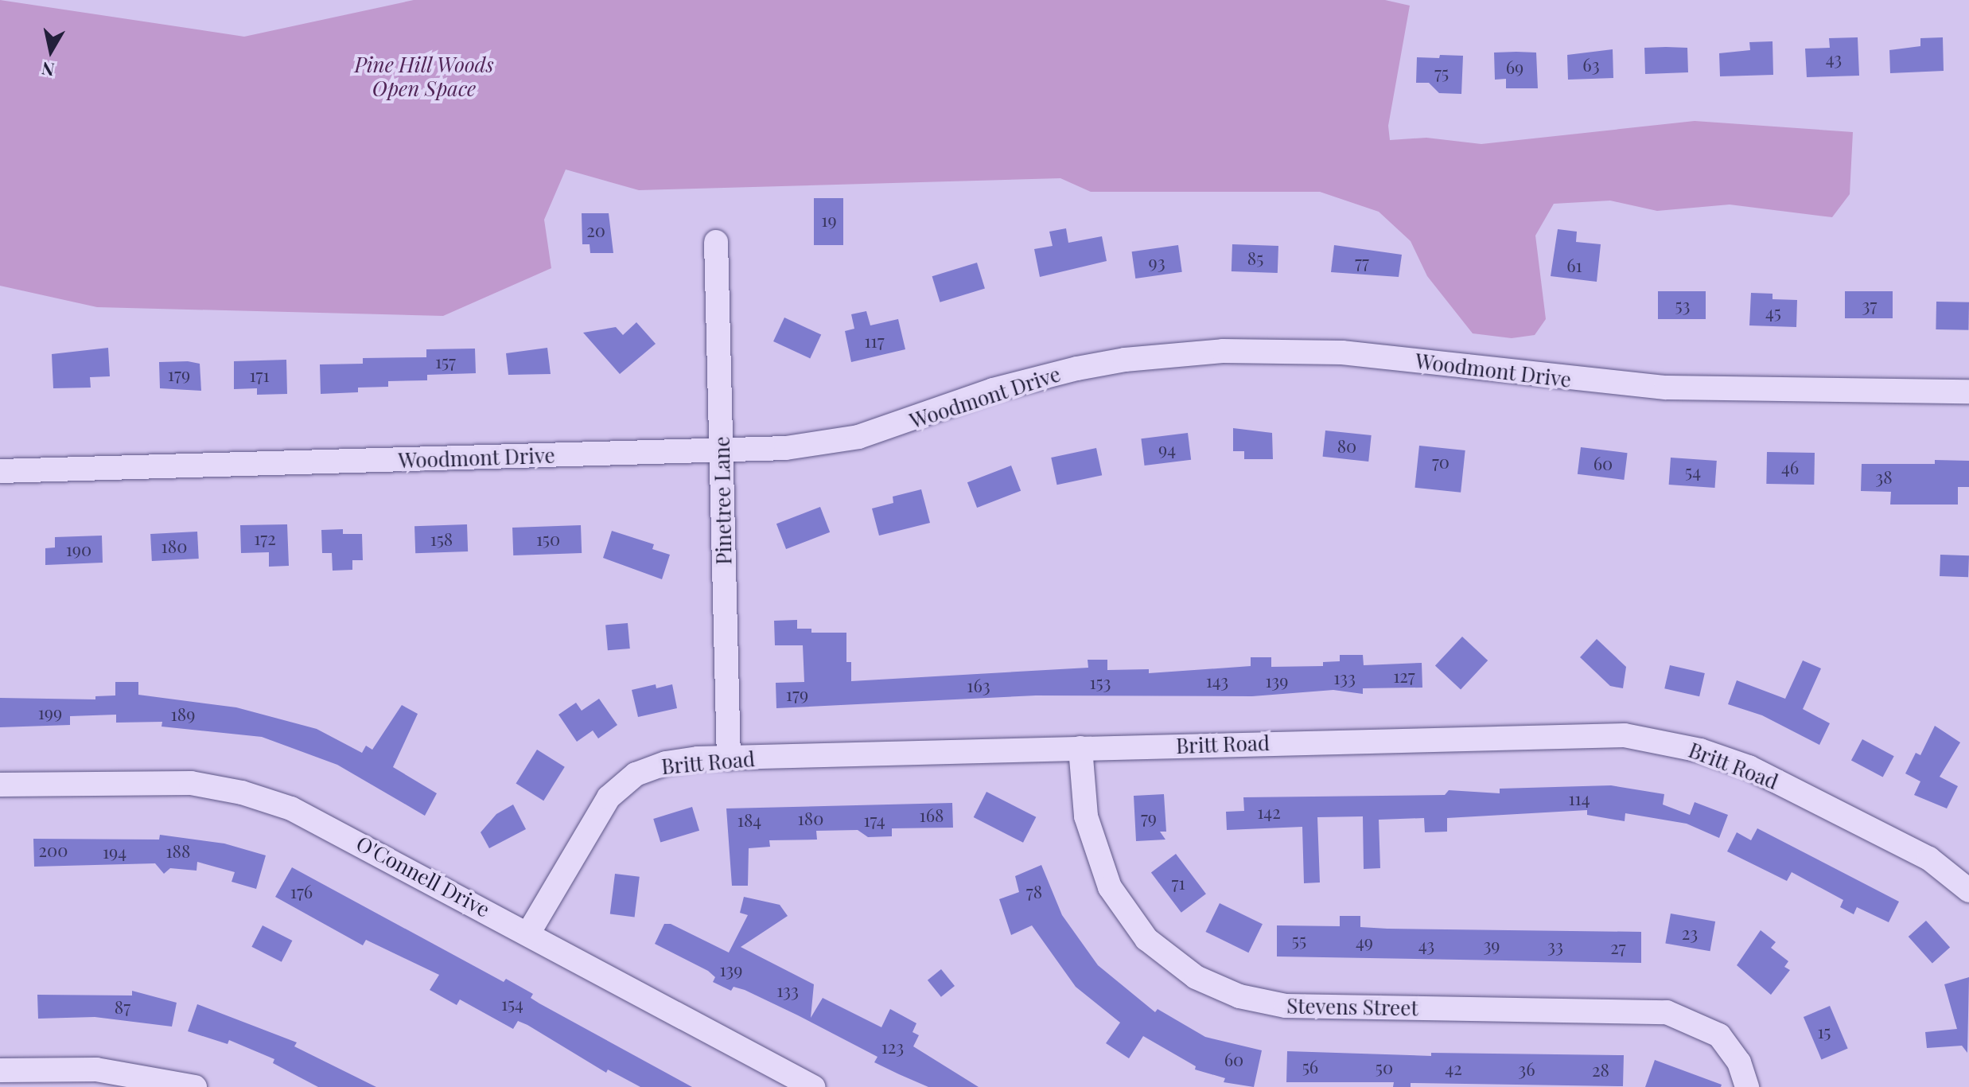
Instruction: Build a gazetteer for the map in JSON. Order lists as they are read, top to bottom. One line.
{"streets":{"street":["Woodmont Drive","Pinetree Lane","Britt Road","O'Connell Drive","Stevens Street"]},"crossings":[["Woodmont Drive","Pinetree Lane"],["Pinetree Lane","Britt Road"],["Britt Road","O'Connell Drive"],["Britt Road","Stevens Street"]],"parks":["Pine Hill Woods Open Space"],"house_numbers":["43","63","69","75","19","20","85","93","77","61","53","37","45","117","157","179","171","80","94","70","60","46","54","38","172","158","150","180","190","127","133","143","139","153","163","179","199","189","114","142","168","79","180","184","174","200","188","194","71","176","78","23","55","49","43","39","33","27","139","133","154","87","15","123","60","56","50","42","36","28"],"north":"bottom"}
